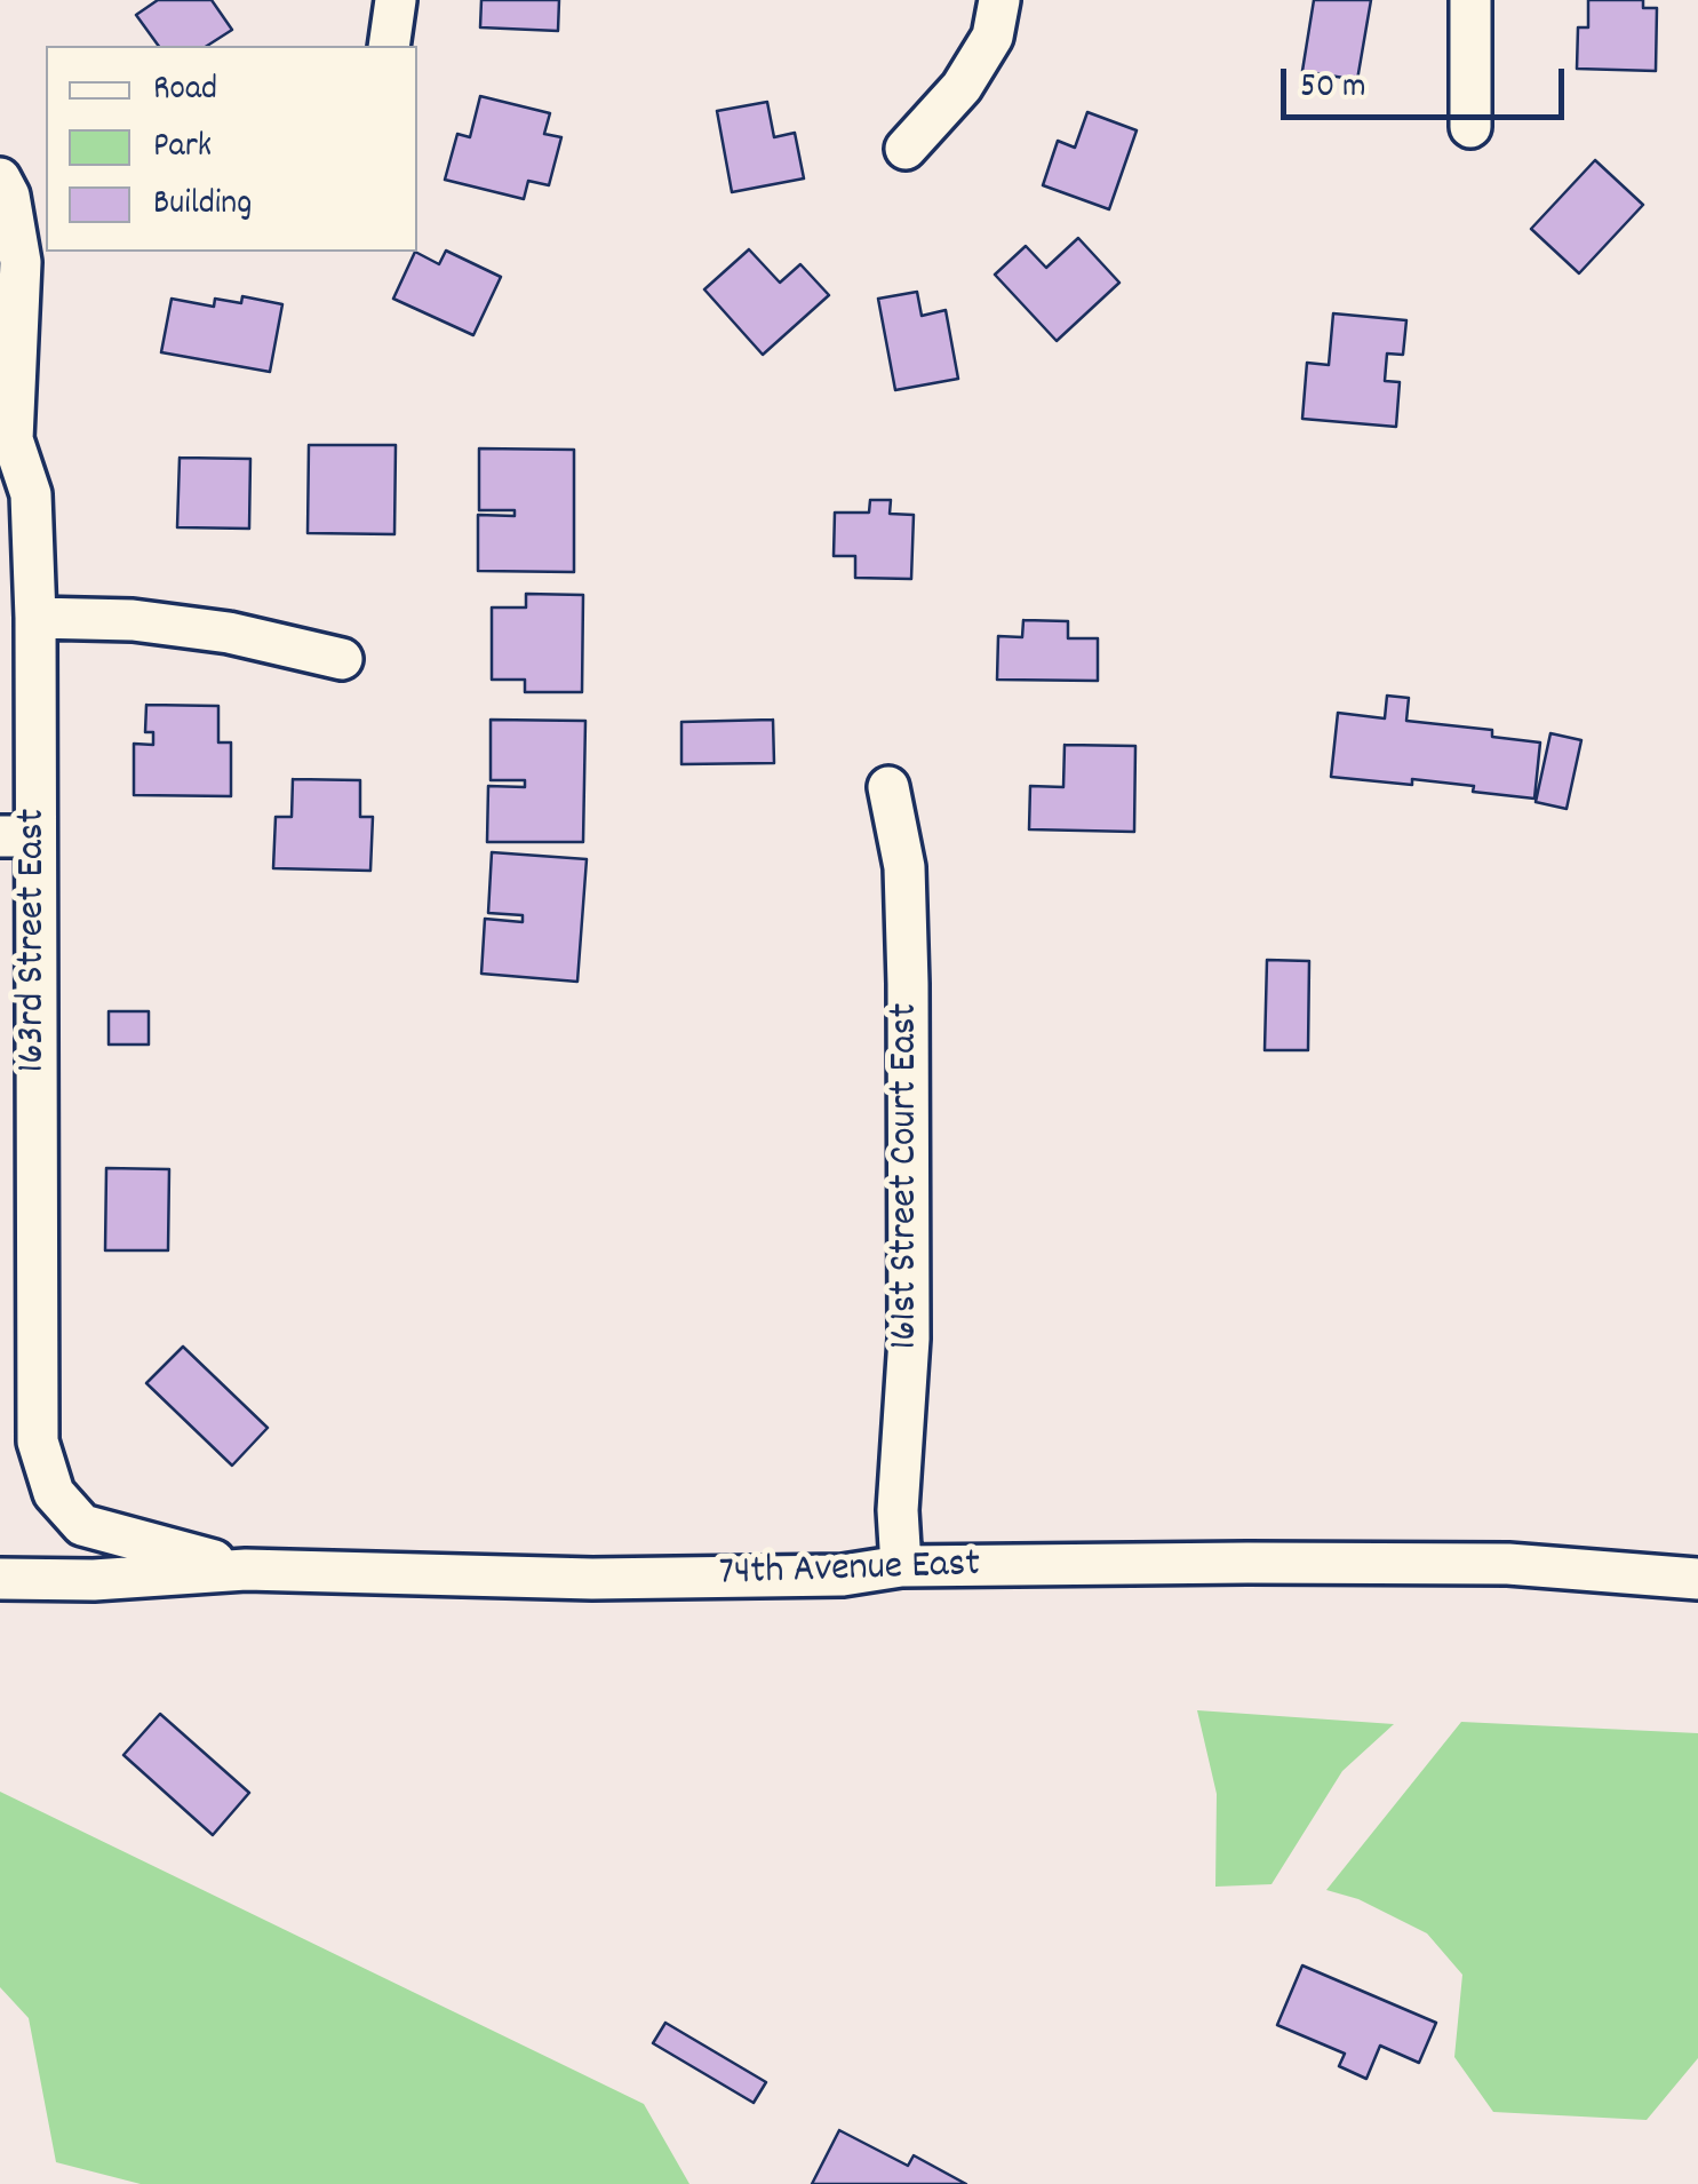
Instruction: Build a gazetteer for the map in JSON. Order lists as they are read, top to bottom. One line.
{"streets":{"street":["163rd Street East","161st Street Court East","74th Avenue East"]},"crossings":[["163rd Street East","74th Avenue East"],["161st Street Court East","74th Avenue East"]],"legend":["Road","Park","Building"],"scale_bar":"50 m"}
